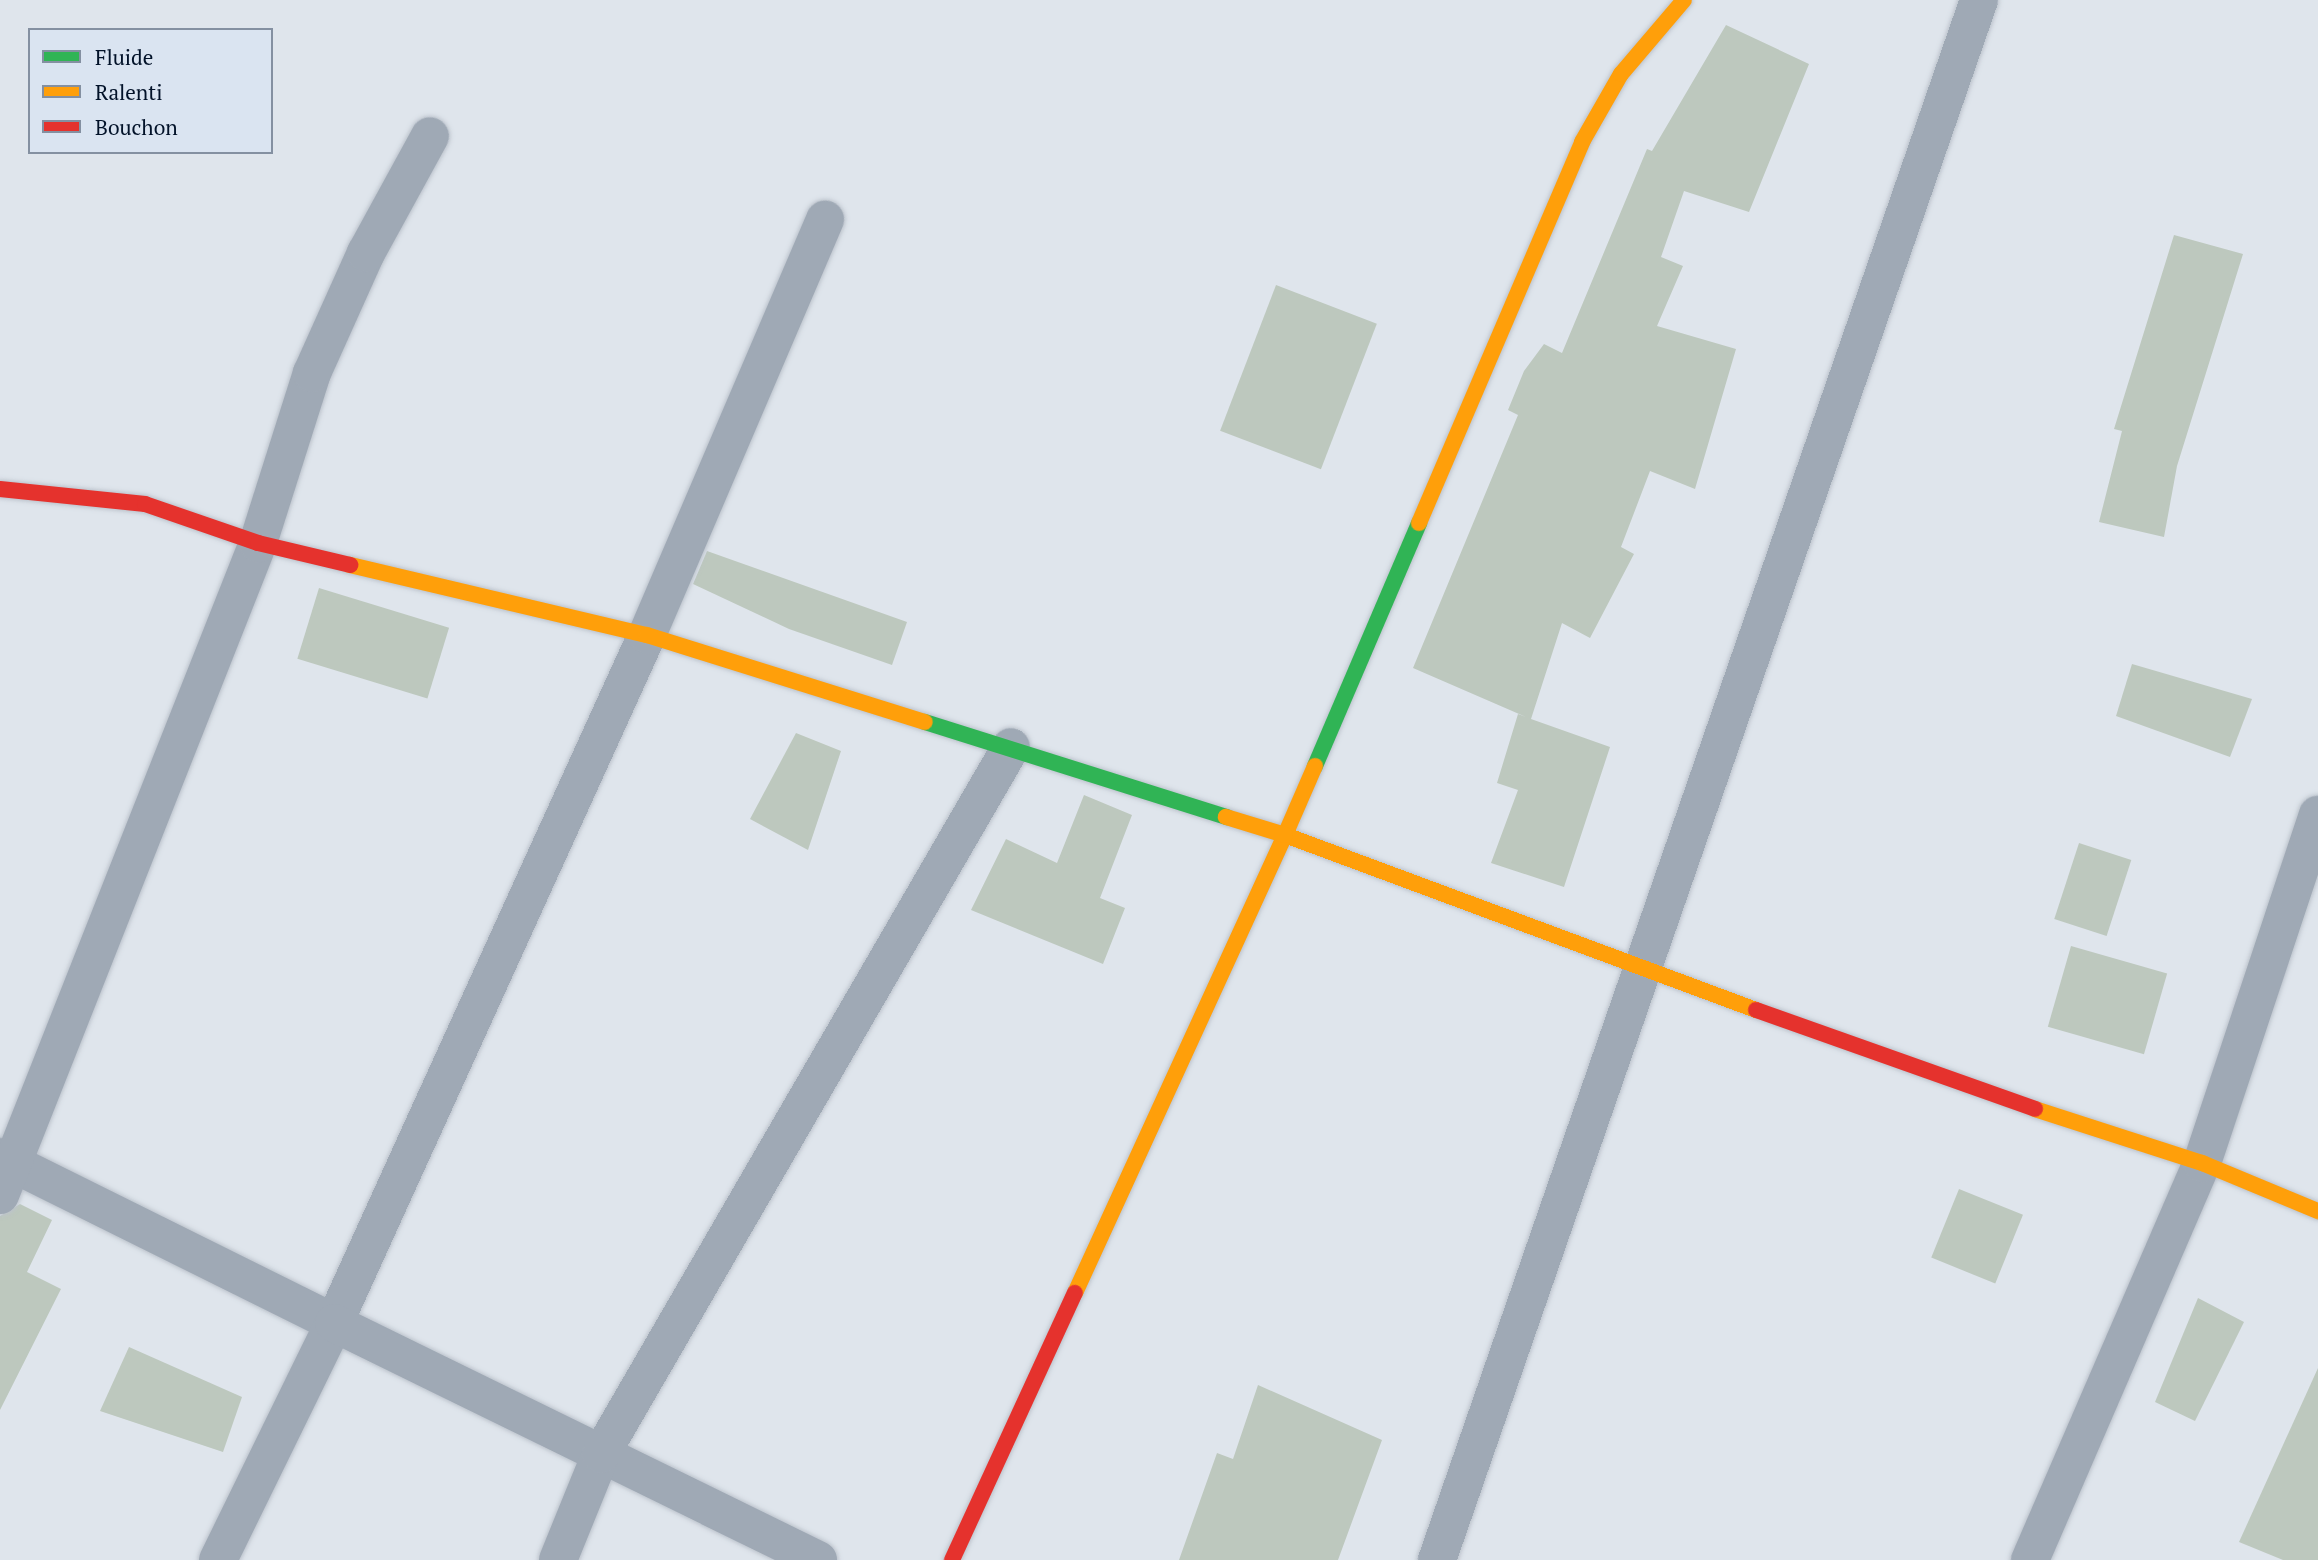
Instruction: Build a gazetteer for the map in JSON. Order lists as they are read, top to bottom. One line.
{"legend":["Fluide","Ralenti","Bouchon"]}
